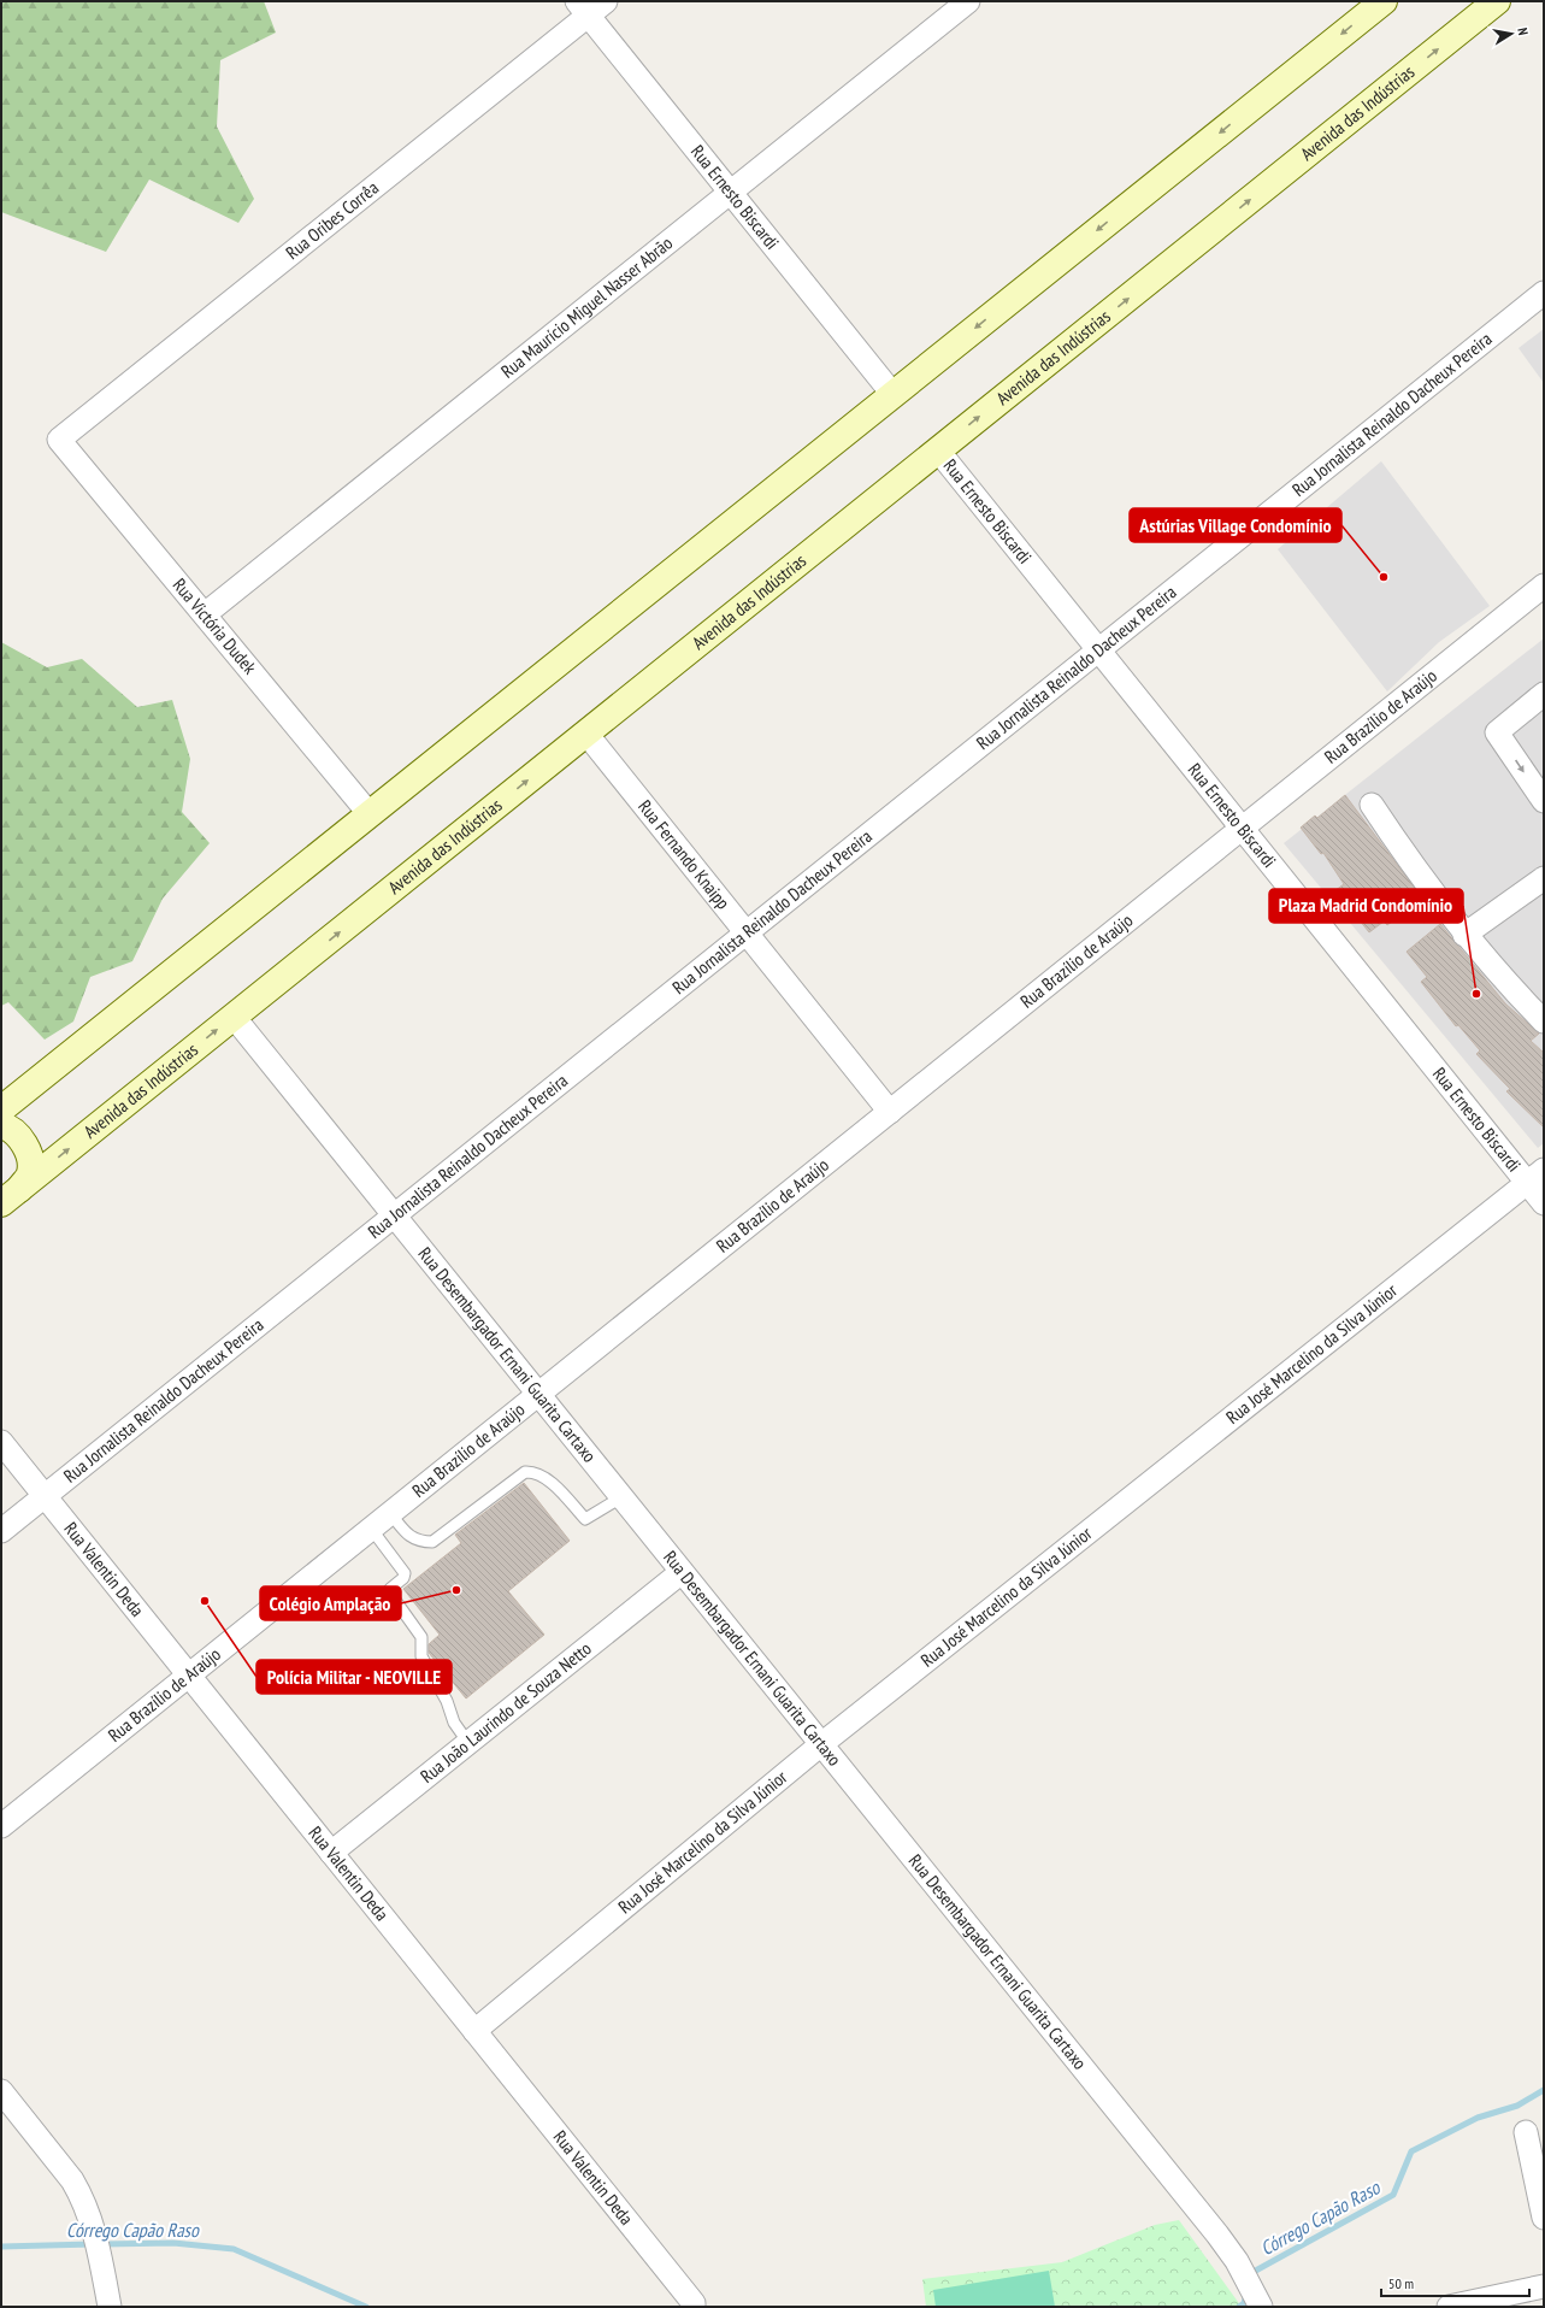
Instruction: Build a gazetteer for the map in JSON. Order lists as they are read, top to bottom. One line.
{"streets":{"main road":["Avenida das Indústrias"],"street":["Rua Ernesto Biscardi","Rua Oribes Corrêa","Rua Maurício Miguel Nasser Abrão","Rua Jornalista Reinaldo Dacheux Pereira","Rua Victória Dudek","Rua Brazílio de Araújo","Rua Fernando Knaipp","Rua José Marcelino da Silva Júnior","Rua Desembargador Ernani Guarita Cartaxo","Rua Valentin Deda","Rua João Laurindo de Souza Netto"]},"crossings":[["Avenida das Indústrias","Rua Ernesto Biscardi"],["Avenida das Indústrias","Rua Fernando Knaipp"],["Avenida das Indústrias","Rua Desembargador Ernani Guarita Cartaxo"],["Rua Ernesto Biscardi","Rua Oribes Corrêa"],["Rua Ernesto Biscardi","Rua Maurício Miguel Nasser Abrão"],["Rua Ernesto Biscardi","Rua Jornalista Reinaldo Dacheux Pereira"],["Rua Ernesto Biscardi","Rua Brazílio de Araújo"],["Rua Ernesto Biscardi","Rua José Marcelino da Silva Júnior"],["Rua Oribes Corrêa","Rua Victória Dudek"],["Rua Maurício Miguel Nasser Abrão","Rua Victória Dudek"],["Rua Jornalista Reinaldo Dacheux Pereira","Rua Fernando Knaipp"],["Rua Jornalista Reinaldo Dacheux Pereira","Rua Desembargador Ernani Guarita Cartaxo"],["Rua Jornalista Reinaldo Dacheux Pereira","Rua Valentin Deda"],["Rua Brazílio de Araújo","Rua Fernando Knaipp"],["Rua Brazílio de Araújo","Rua Desembargador Ernani Guarita Cartaxo"],["Rua Brazílio de Araújo","Rua Valentin Deda"],["Rua José Marcelino da Silva Júnior","Rua Desembargador Ernani Guarita Cartaxo"],["Rua José Marcelino da Silva Júnior","Rua Valentin Deda"],["Rua Desembargador Ernani Guarita Cartaxo","Rua João Laurindo de Souza Netto"],["Rua Valentin Deda","Rua João Laurindo de Souza Netto"]],"water":["Córrego Capão Raso"],"places":["Astúrias Village Condomínio","Plaza Madrid Condomínio","Colégio Amplação","Polícia Militar - NEOVILLE"],"scale_bar":"50 m","north":"right"}
